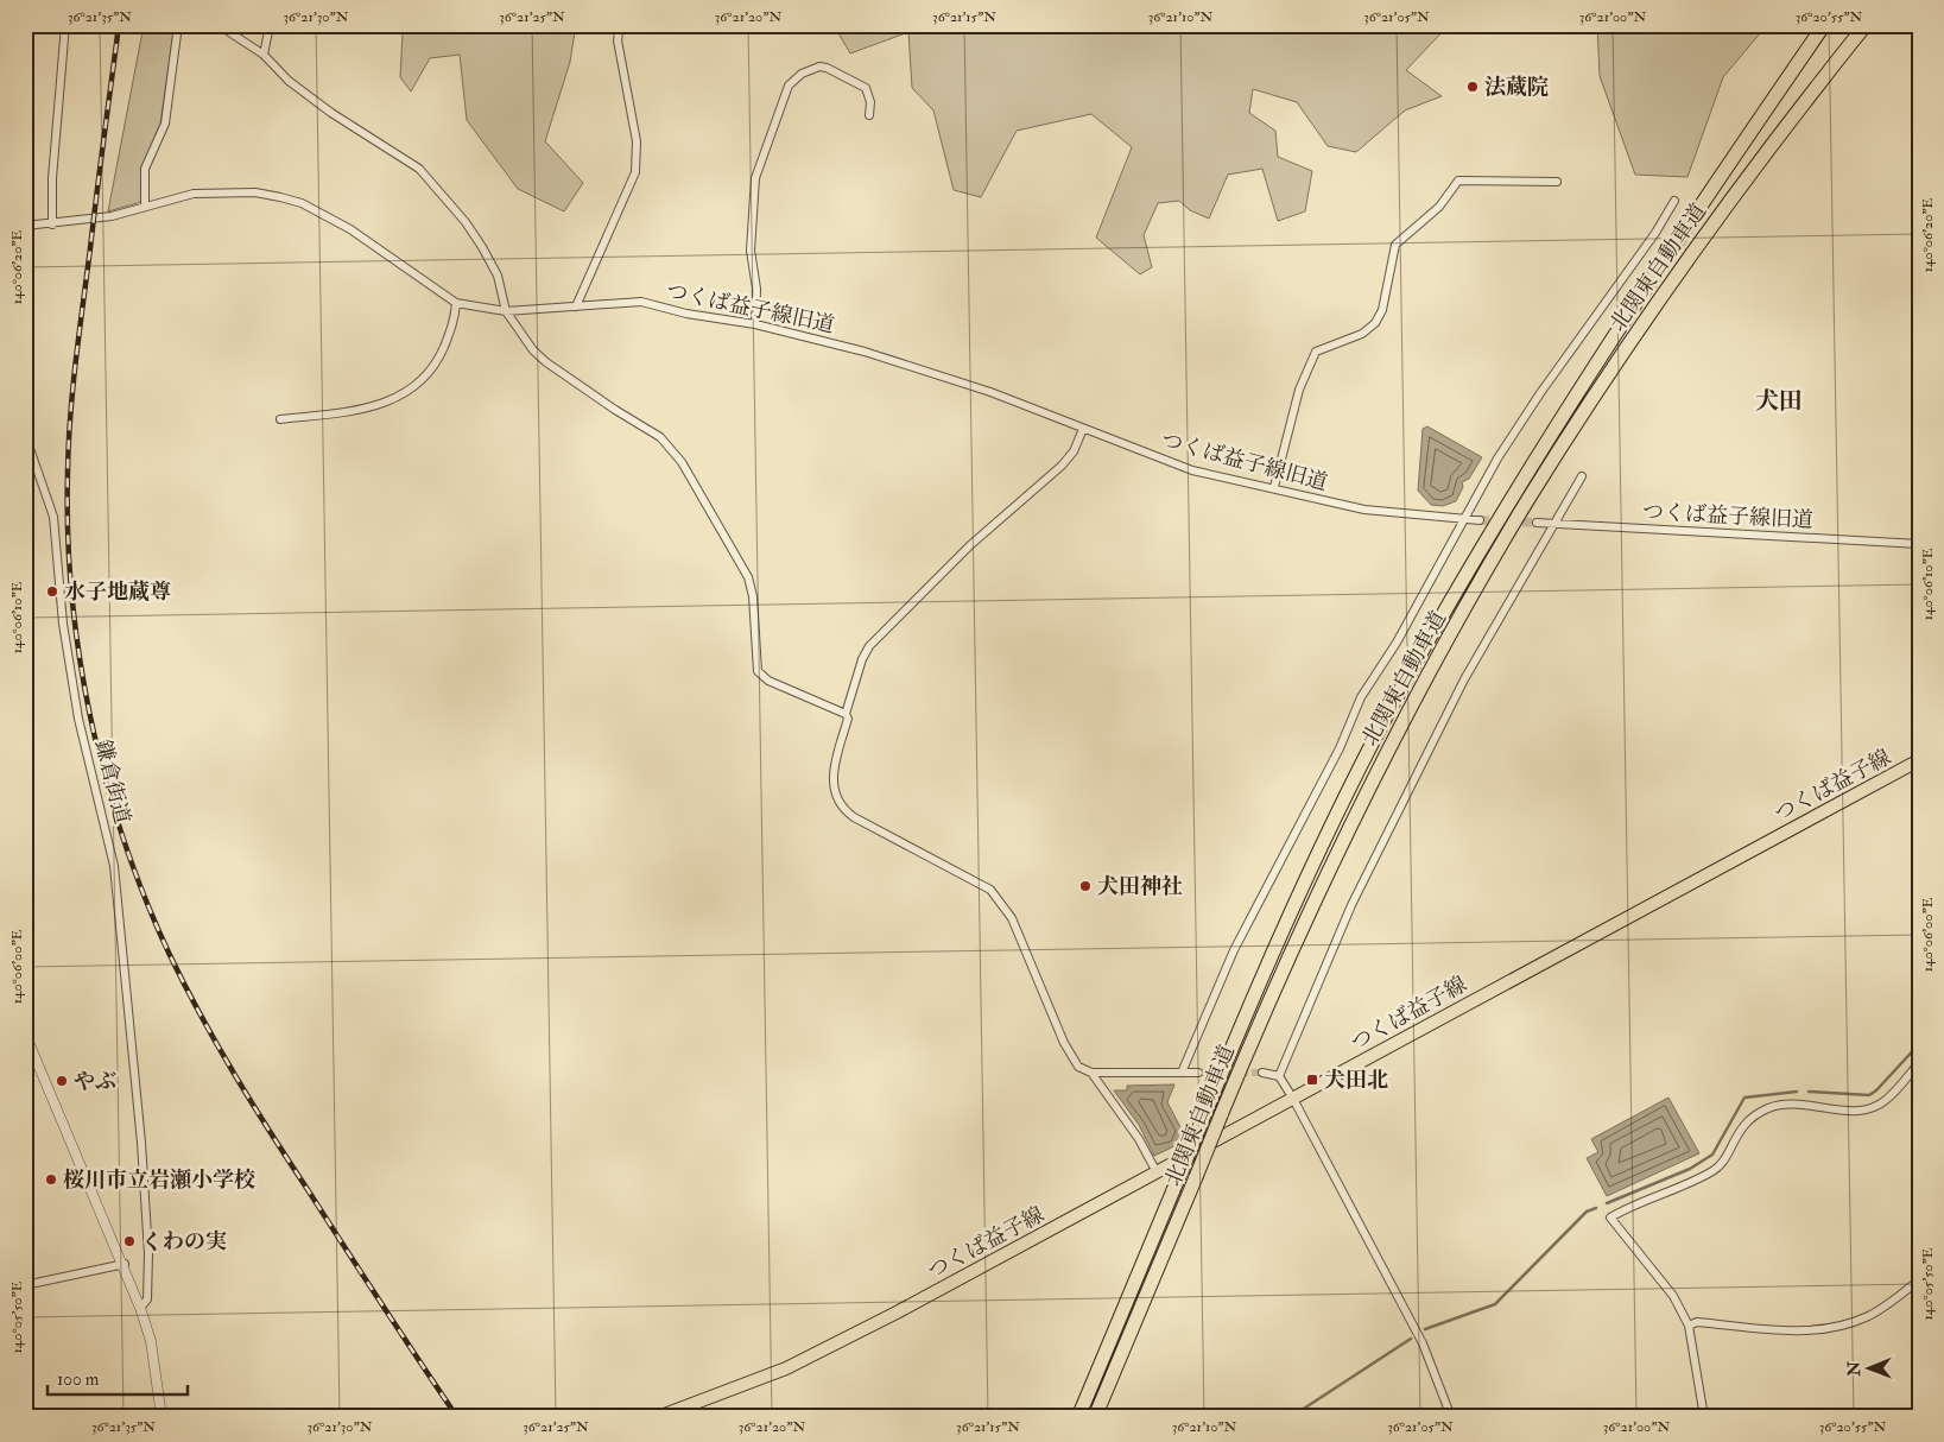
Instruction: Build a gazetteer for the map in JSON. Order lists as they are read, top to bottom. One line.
{"streets":{"highway":["北関東自動車道"],"main road":["つくば益子線"],"street":["つくば益子線旧道","鎌倉街道"]},"districts":["犬田"],"places":{"other":["法蔵院","水子地蔵尊","犬田神社","やぶ","桜川市立岩瀬小学校","くわの実"],"transit":["犬田北"]},"scale_bar":"100 m","north":"left","coordinates":["36°21'35\"N","36°21'30\"N","36°21'25\"N","36°21'20\"N","36°21'15\"N","36°21'10\"N","36°21'05\"N","36°21'00\"N","36°20'55\"N","140°06'20\"E","140°06'10\"E","140°06'00\"E","140°05'50\"E"]}
